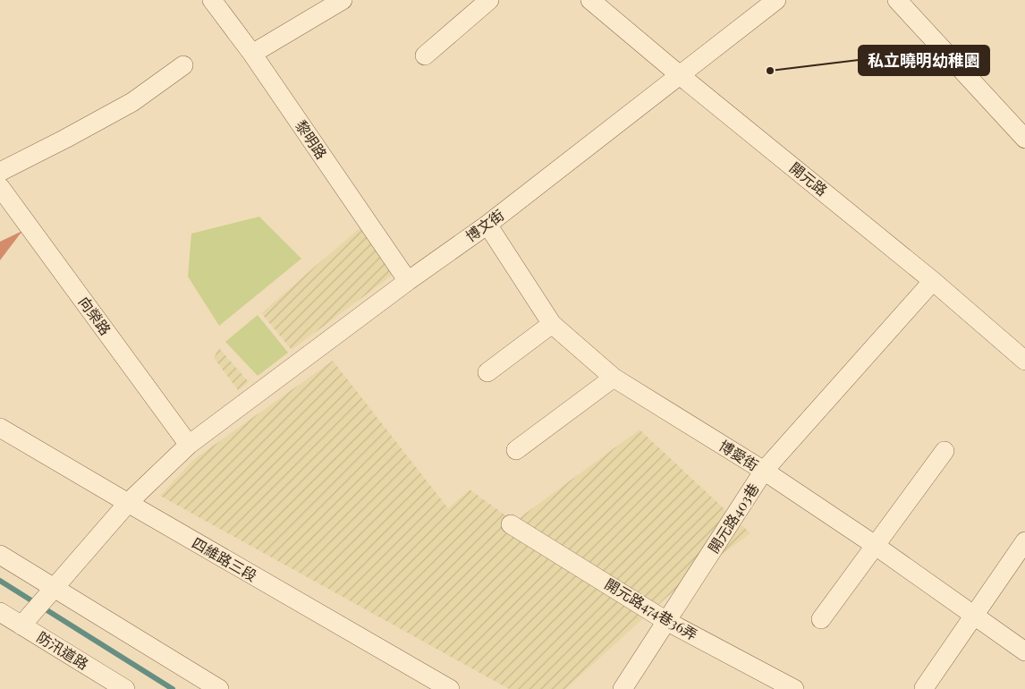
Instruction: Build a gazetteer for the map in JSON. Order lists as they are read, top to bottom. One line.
{"streets":{"street":["黎明路","開元路","博文街","向榮路","博愛街","開元路403巷","四維路三段","開元路474巷36弄","防汛道路"]},"crossings":[["黎明路","博文街"],["開元路","博文街"],["開元路","開元路403巷"],["博文街","向榮路"],["博文街","博愛街"],["博文街","四維路三段"],["博文街","防汛道路"],["博愛街","開元路403巷"],["開元路403巷","開元路474巷36弄"]],"places":["私立曉明幼稚園"]}
